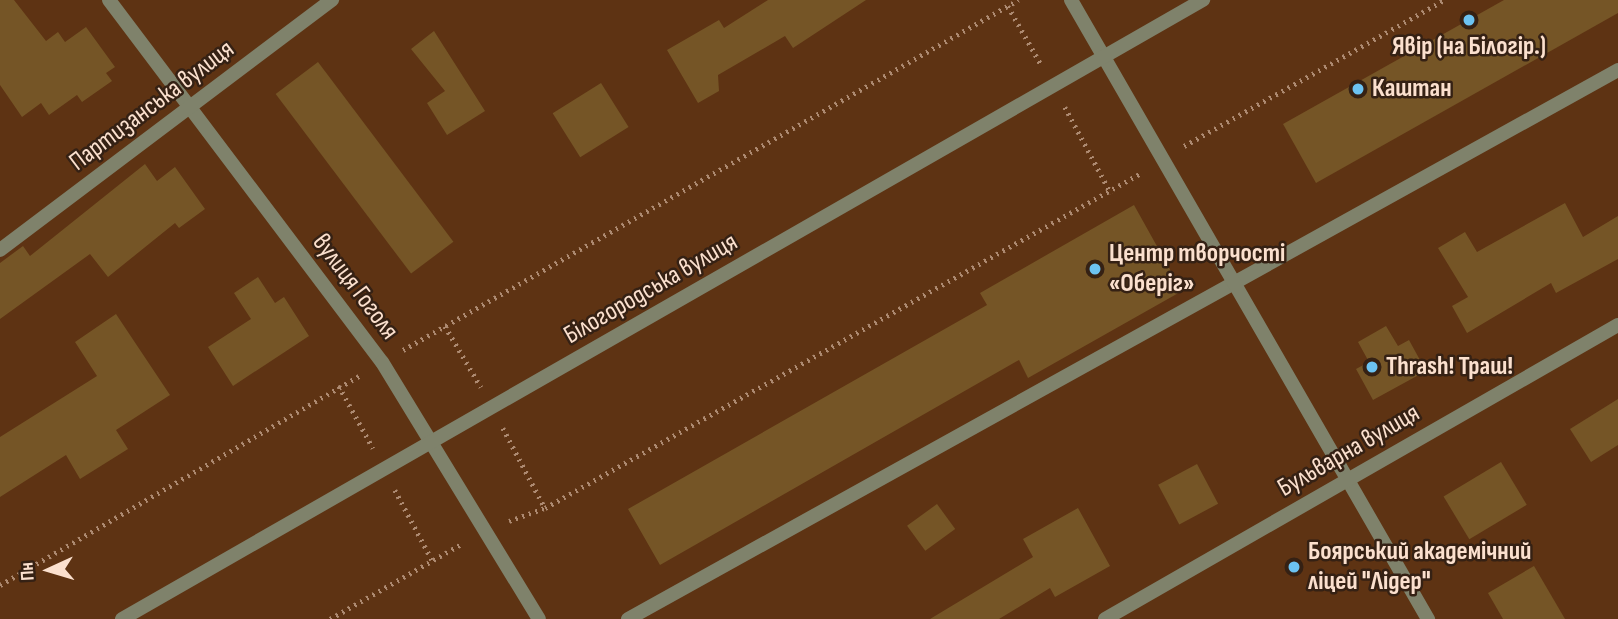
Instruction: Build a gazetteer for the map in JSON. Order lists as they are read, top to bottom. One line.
{"streets":{"street":["Партизанська вулиця","вулиця Гоголя","Білогородська вулиця","Бульварна вулиця"]},"crossings":[["Партизанська вулиця","вулиця Гоголя"],["вулиця Гоголя","Білогородська вулиця"]],"places":["Явір (на Білогір.)","Каштан","Центр творчості «Оберіг»","Thrash! Траш!","Боярський академічний ліцей \"Лідер\""],"north":"left"}
